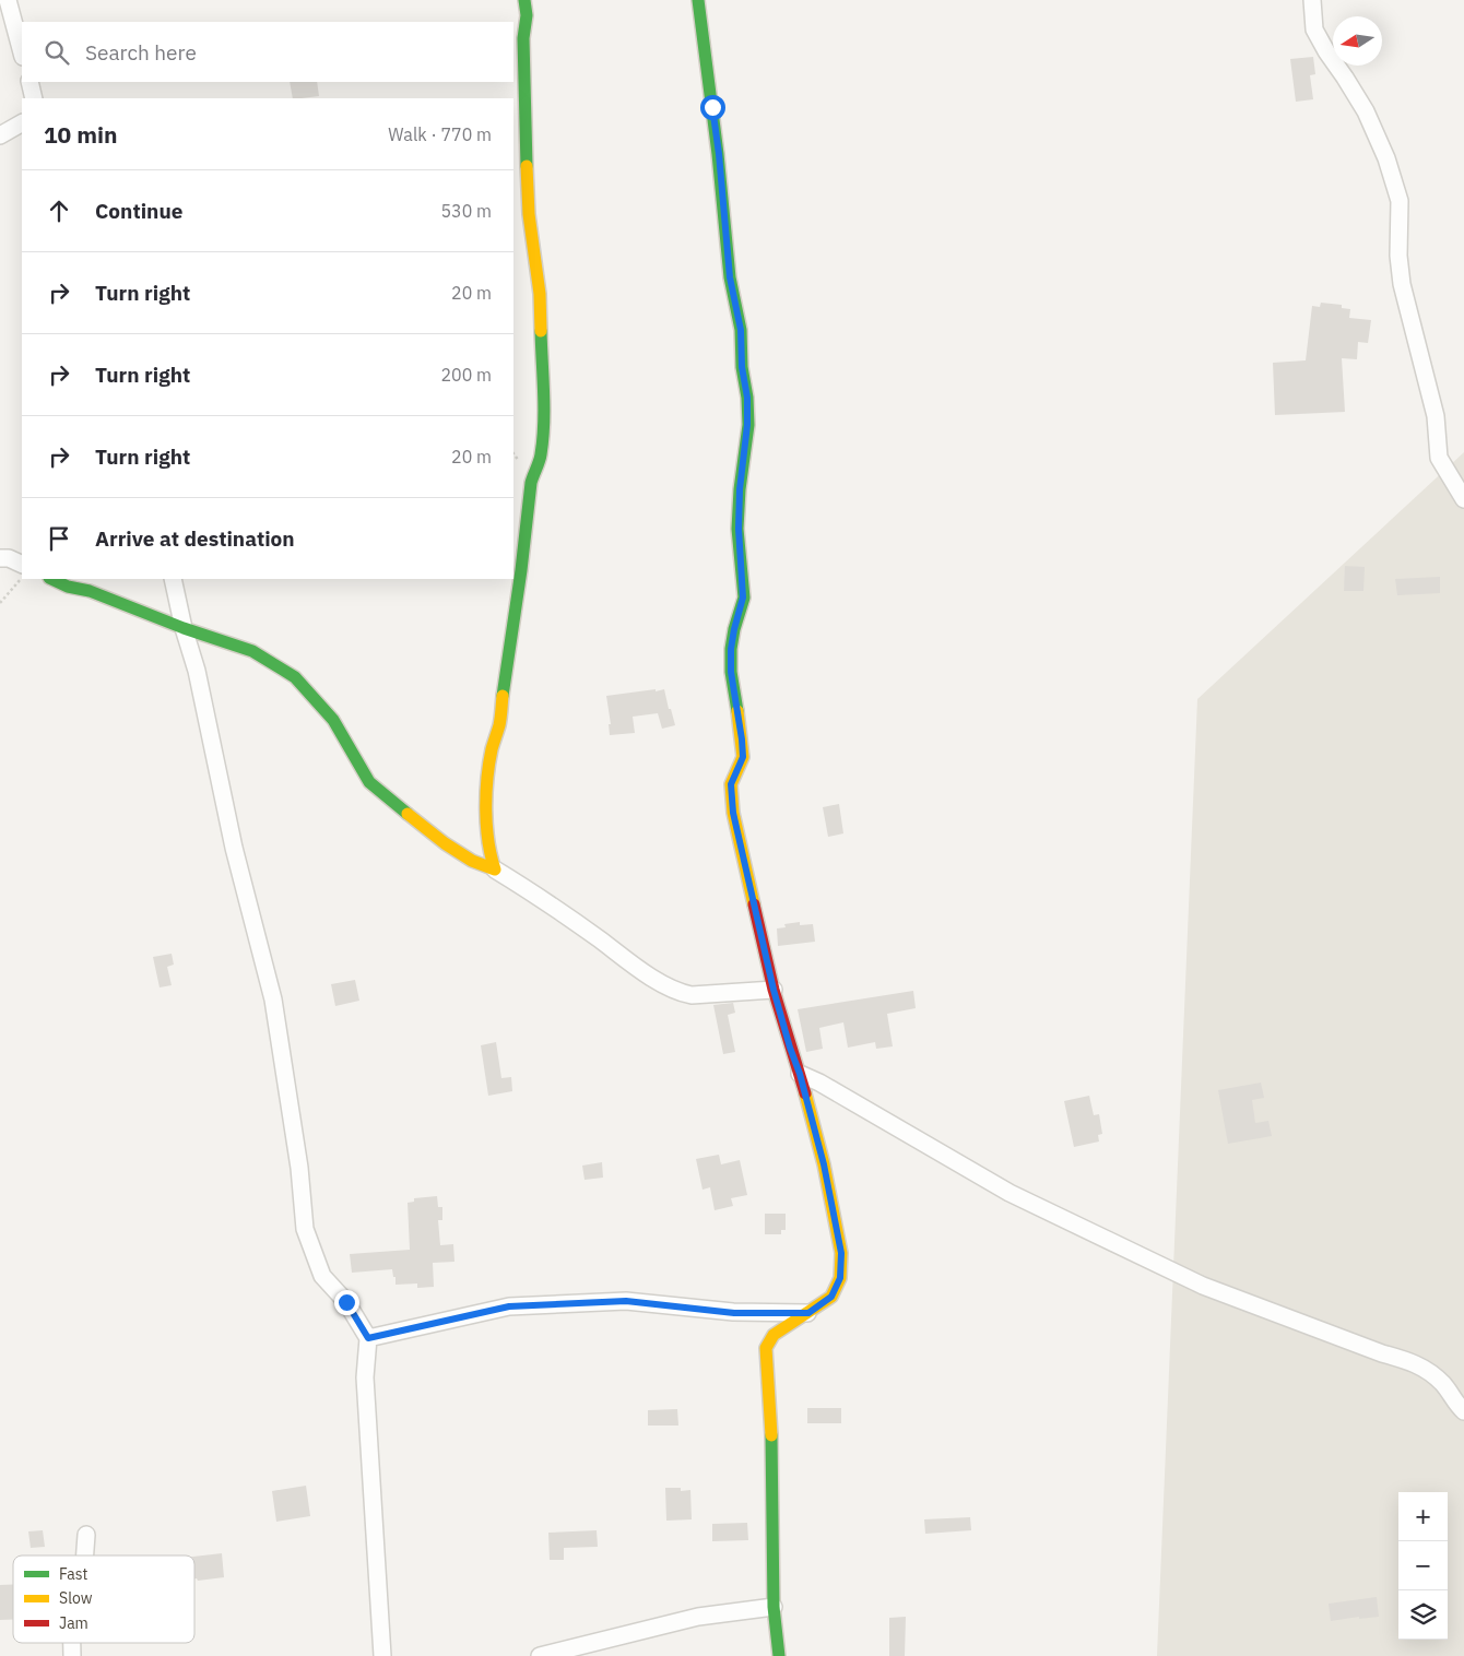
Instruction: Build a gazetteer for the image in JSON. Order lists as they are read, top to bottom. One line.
{"legend":["Fast","Slow","Jam"],"north":"left","page":{"search":"Search here","heading":["10 min","Walk · 770 m"],"list":[["Continue","530 m"],["Turn right","20 m"],["Turn right","200 m"],["Turn right","20 m"],"Arrive at destination"],"map_buttons":["+","−"]}}
